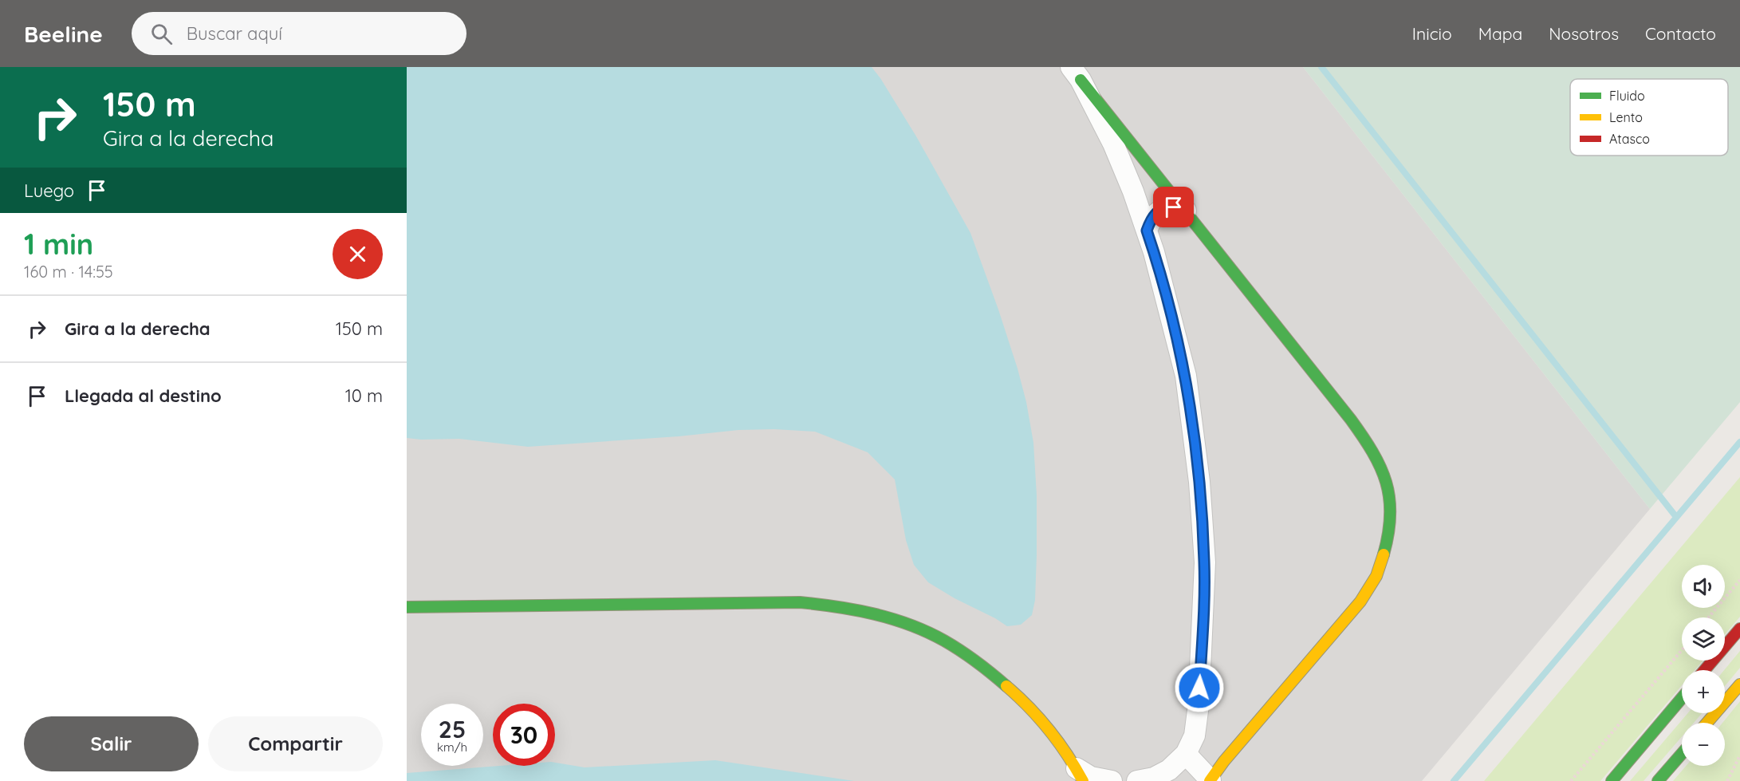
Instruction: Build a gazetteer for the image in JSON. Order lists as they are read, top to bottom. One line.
{"legend":["Fluido","Lento","Atasco"],"page":{"header":"Beeline","search":"Buscar aquí","nav":["Inicio","Mapa","Nosotros","Contacto"],"turn":["150 m","Gira a la derecha"],"then":"Luego","heading":["1 min","160 m · 14:55"],"list":[{"name":"Gira a la derecha","value":"150 m"},{"name":"Llegada al destino","value":"10 m"}],"map_buttons":["+","−"],"speed":"25 km/h","limit":"30","buttons":["Salir","Compartir"]}}
